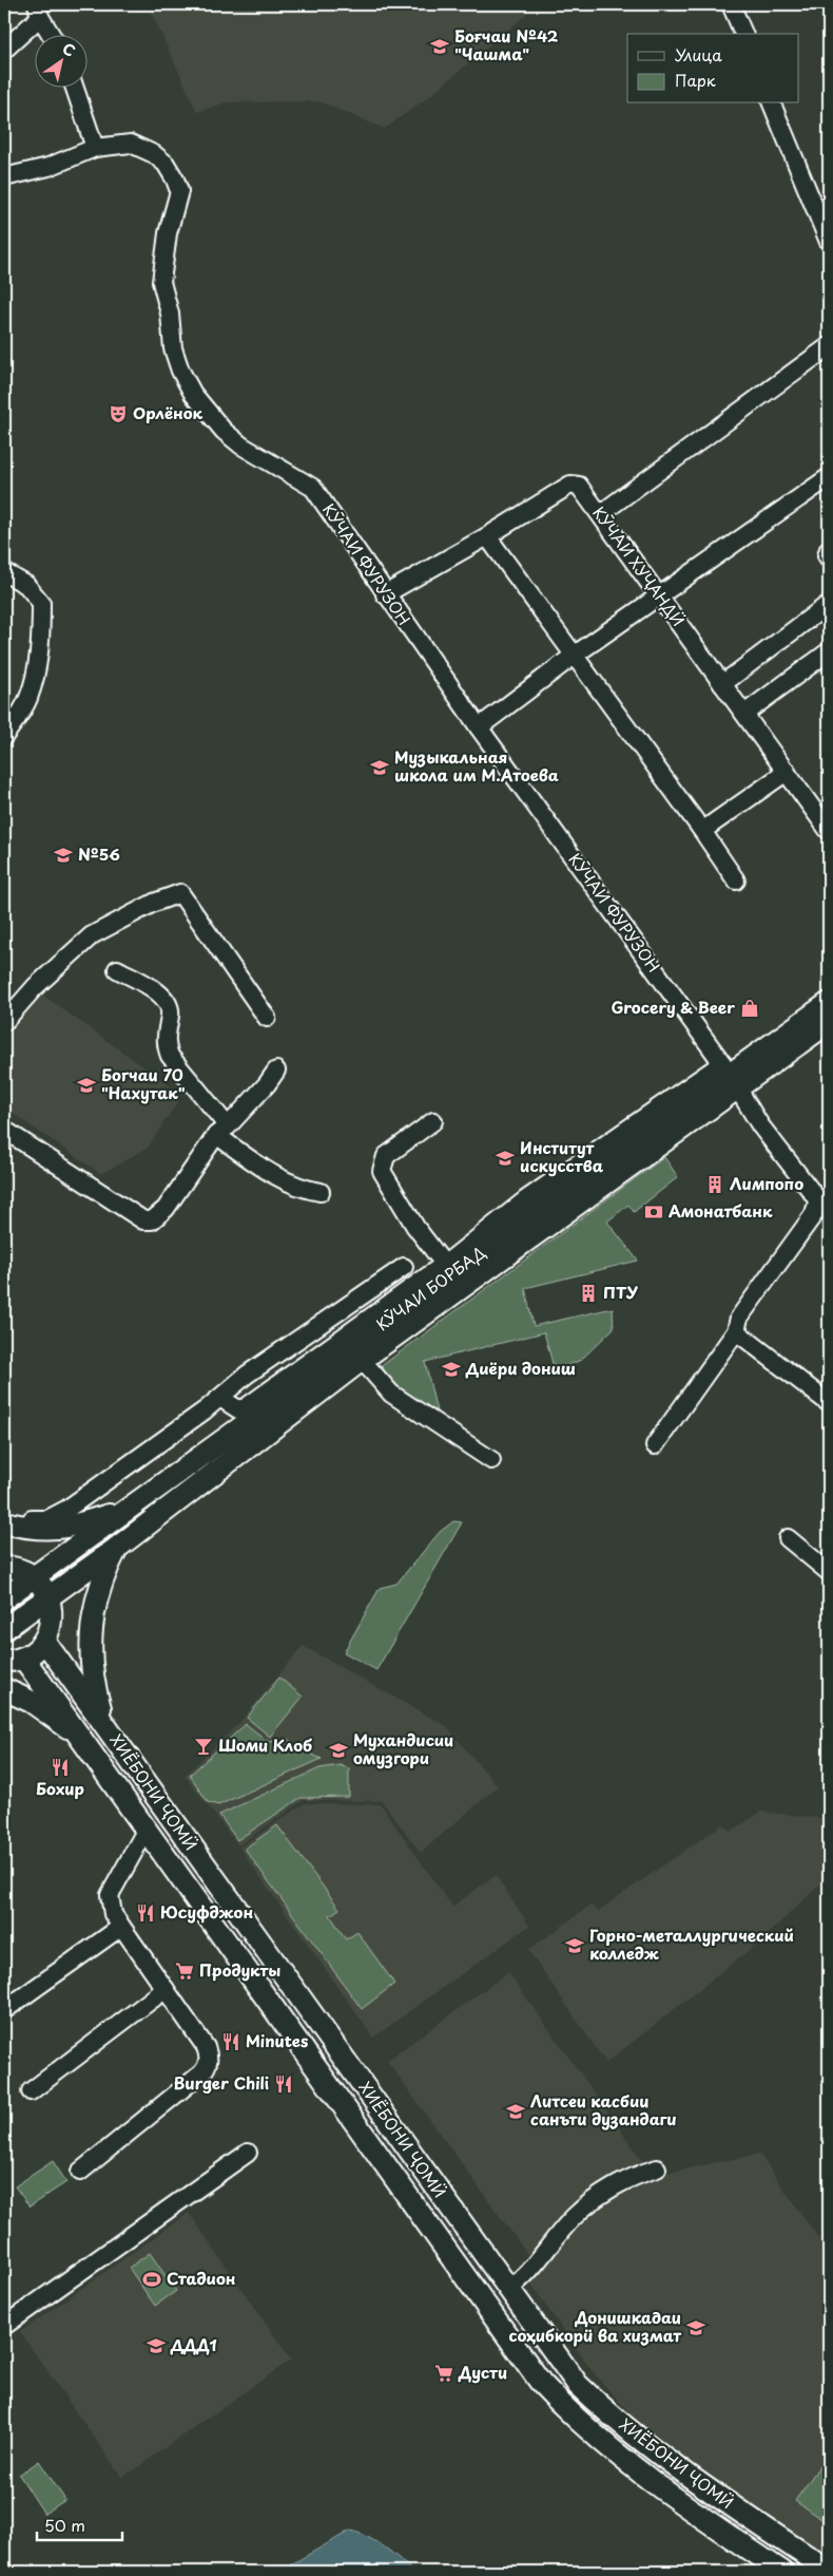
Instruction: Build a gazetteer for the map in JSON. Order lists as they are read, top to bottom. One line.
{"streets":{"main road":["КӮЧАИ БОРБАД","ХИЁБОНИ ҶОМӢ"],"street":["КӮЧАИ ФУРУЗОН","КӮЧАИ ХУҶАНДӢ"]},"crossings":[["КӮЧАИ ФУРУЗОН","КӮЧАИ ХУҶАНДӢ"],["КӮЧАИ ФУРУЗОН","КӮЧАИ БОРБАД"]],"places":{"school or university":["Боғчаи №42 \"Чашма\"","Музыкальная школа им М.Атоева","№56","Богчаи 70 \"Нахутак\"","Институт искусства","Диёри дониш","Мухандисии омузгори","Горно-металлургический колледж","Литсеи касбии санъти дузандаги","Донишкадаи соҳибкорӣ ва хизмат","ДДД1"],"theatre":["Орлёнок"],"shop":["Grocery & Beer"],"building":["Лимпопо","ПТУ"],"bank":["Амонатбанк"],"bar":["Шоми Клоб"],"restaurant":["Бохир","Юсуфджон","Minutes","Burger Chili"],"supermarket":["Продукты","Дусти"],"sports":["Стадион"]},"legend":["Улица","Парк"],"scale_bar":"50 m","north":"top right"}
